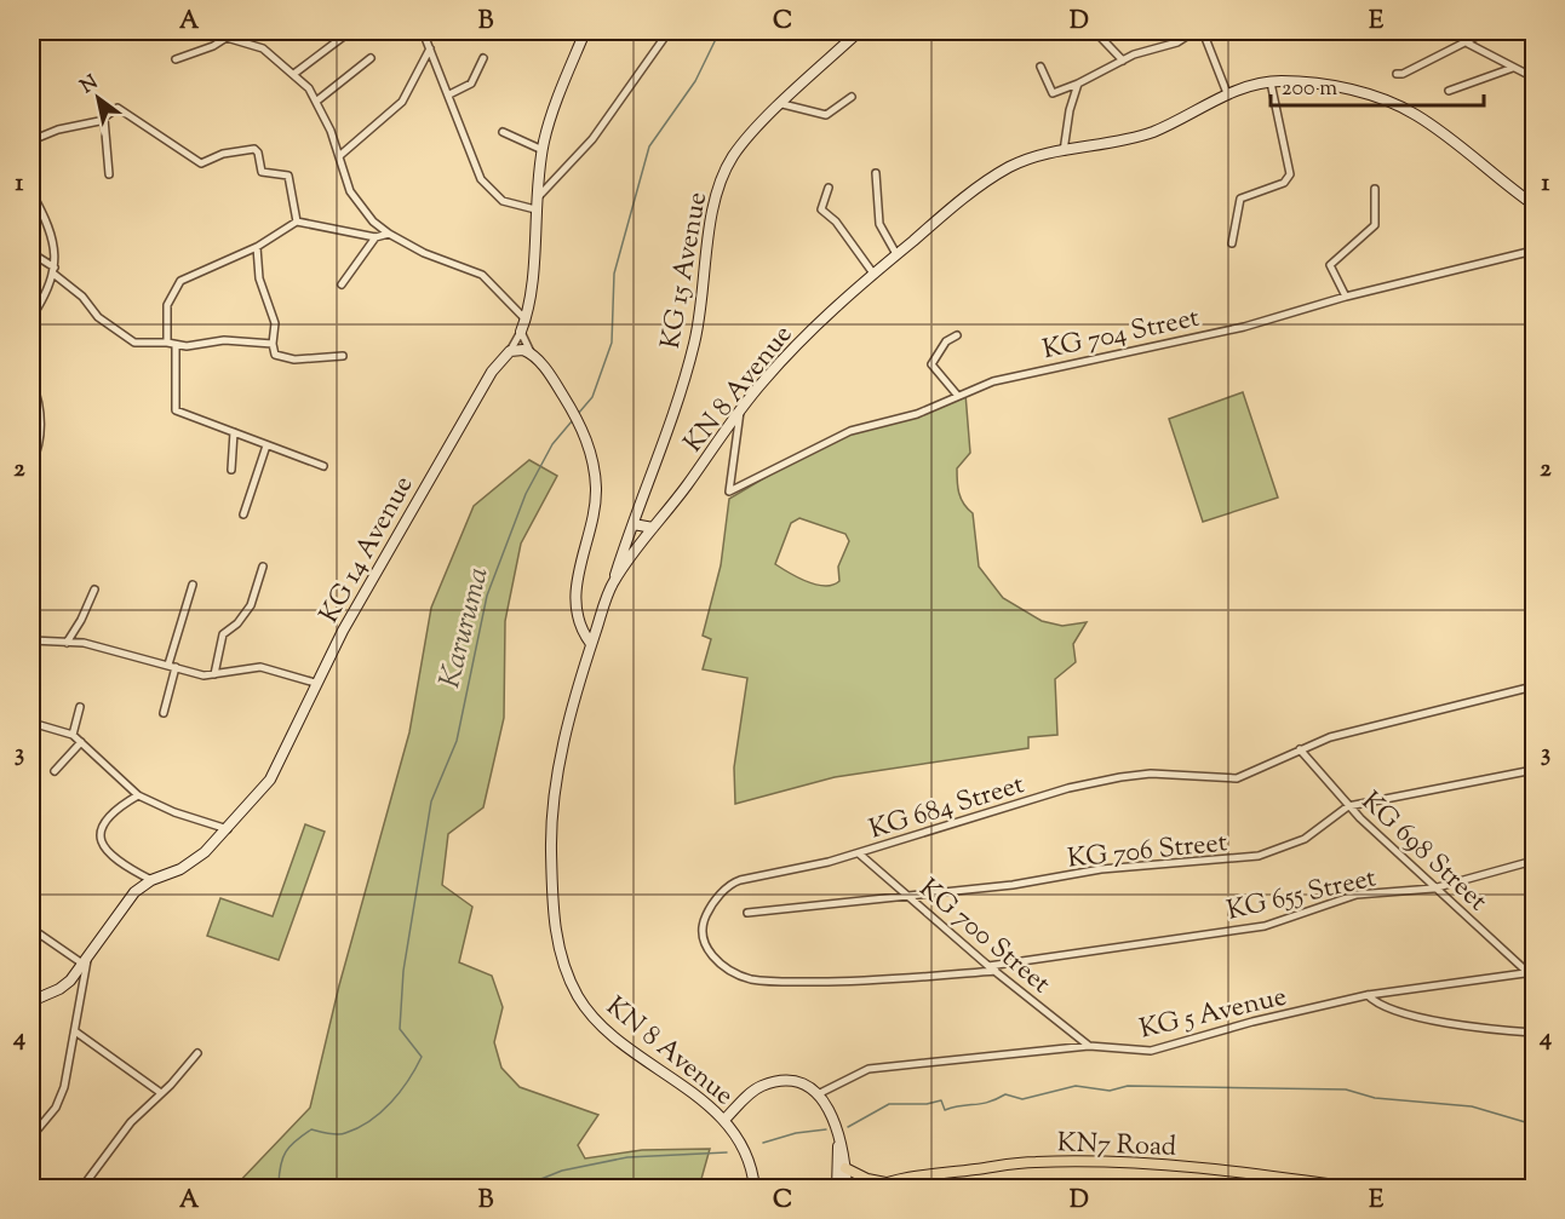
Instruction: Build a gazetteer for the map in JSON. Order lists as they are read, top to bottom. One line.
{"streets":{"main road":["KG 15 Avenue","KN 8 Avenue","KG 14 Avenue","KN7 Road"],"street":["KG 704 Street","KG 684 Street","KG 706 Street","KG 698 Street","KG 655 Street","KG 700 Street","KG 5 Avenue"]},"crossings":[["KG 15 Avenue","KN 8 Avenue"],["KG 704 Street","KN 8 Avenue"],["KG 684 Street","KG 698 Street"],["KG 684 Street","KG 700 Street"],["KG 706 Street","KG 698 Street"],["KG 706 Street","KG 700 Street"],["KG 698 Street","KG 655 Street"],["KG 698 Street","KG 5 Avenue"],["KG 655 Street","KG 700 Street"],["KG 700 Street","KG 5 Avenue"]],"water":["Karuruma"],"scale_bar":"200 m","north":"top left","grid":{"columns":["A","B","C","D","E"],"rows":["1","2","3","4"]}}
